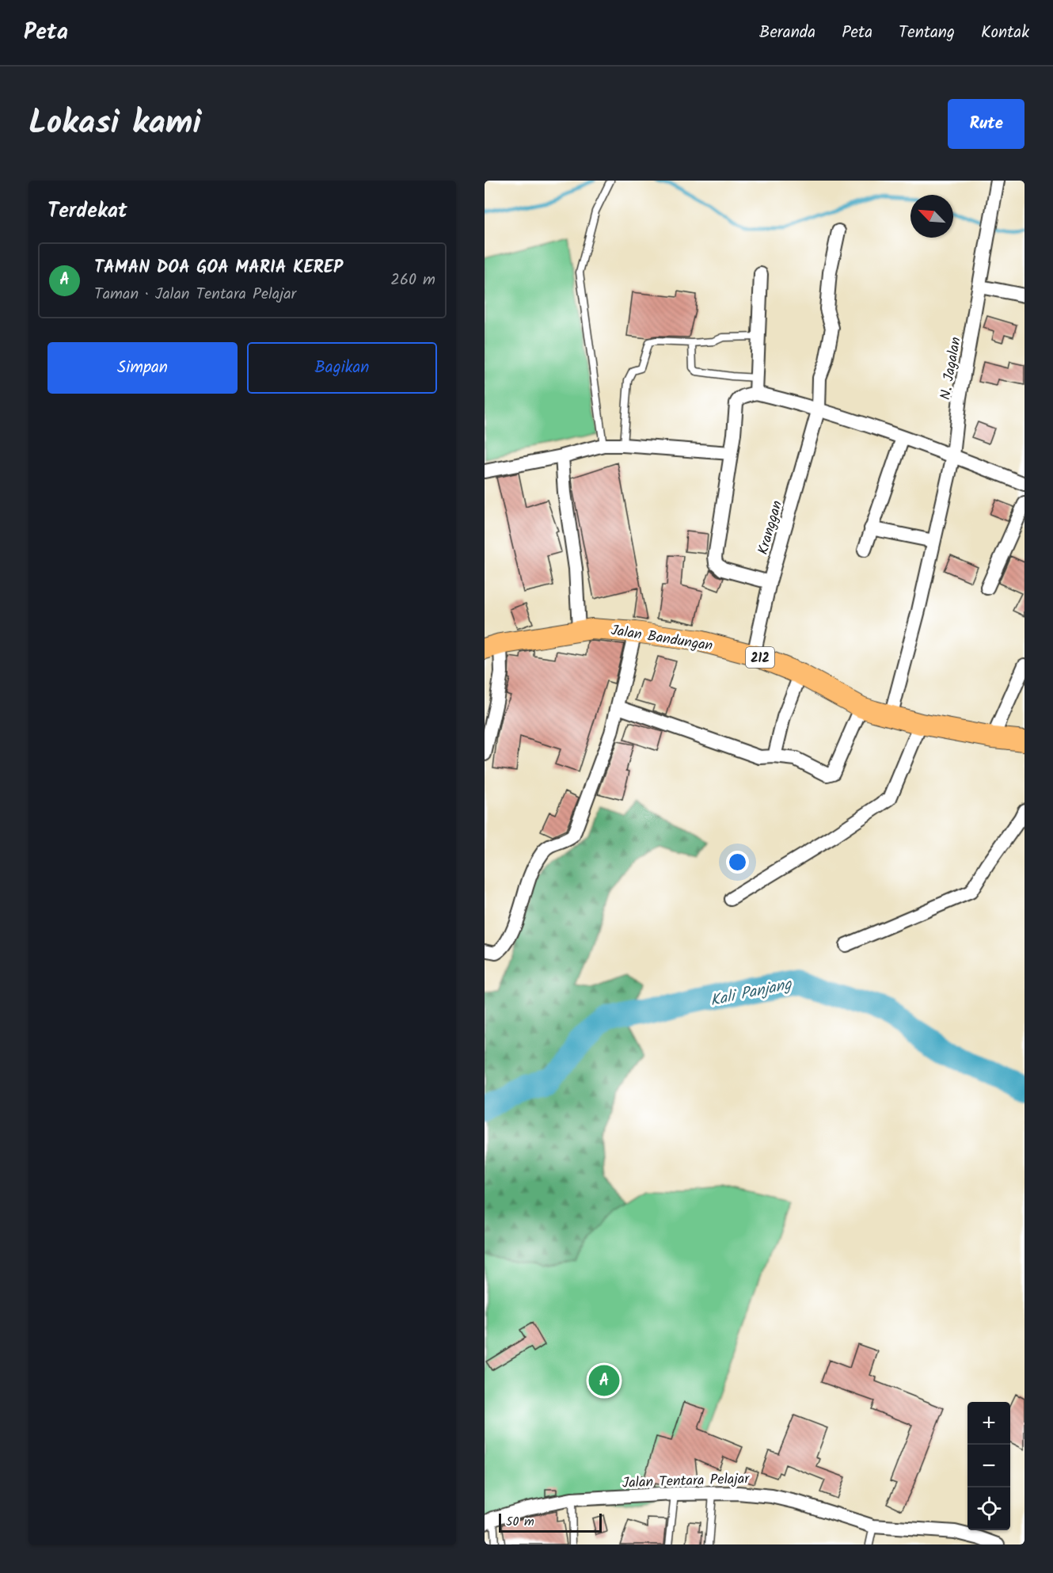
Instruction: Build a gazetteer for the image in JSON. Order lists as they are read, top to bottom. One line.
{"streets":{"main road":["Jalan Bandungan","212"],"street":["N. Jagalan","Kranggan","Jalan Tentara Pelajar"]},"crossings":[["Kranggan","Jalan Bandungan"]],"water":["Kali Panjang"],"scale_bar":"50 m","north":"top left","page":{"header":"Peta","nav":["Beranda","Peta","Tentang","Kontak"],"title":"Lokasi kami","buttons":["Rute",["Simpan","Bagikan"]],"heading":"Terdekat","list":[{"mark":"A","name":"TAMAN DOA GOA MARIA KEREP","note":"Taman · Jalan Tentara Pelajar","value":"260 m"}],"pins":"A","map_buttons":["+","−"],"scale":"50 m"}}
